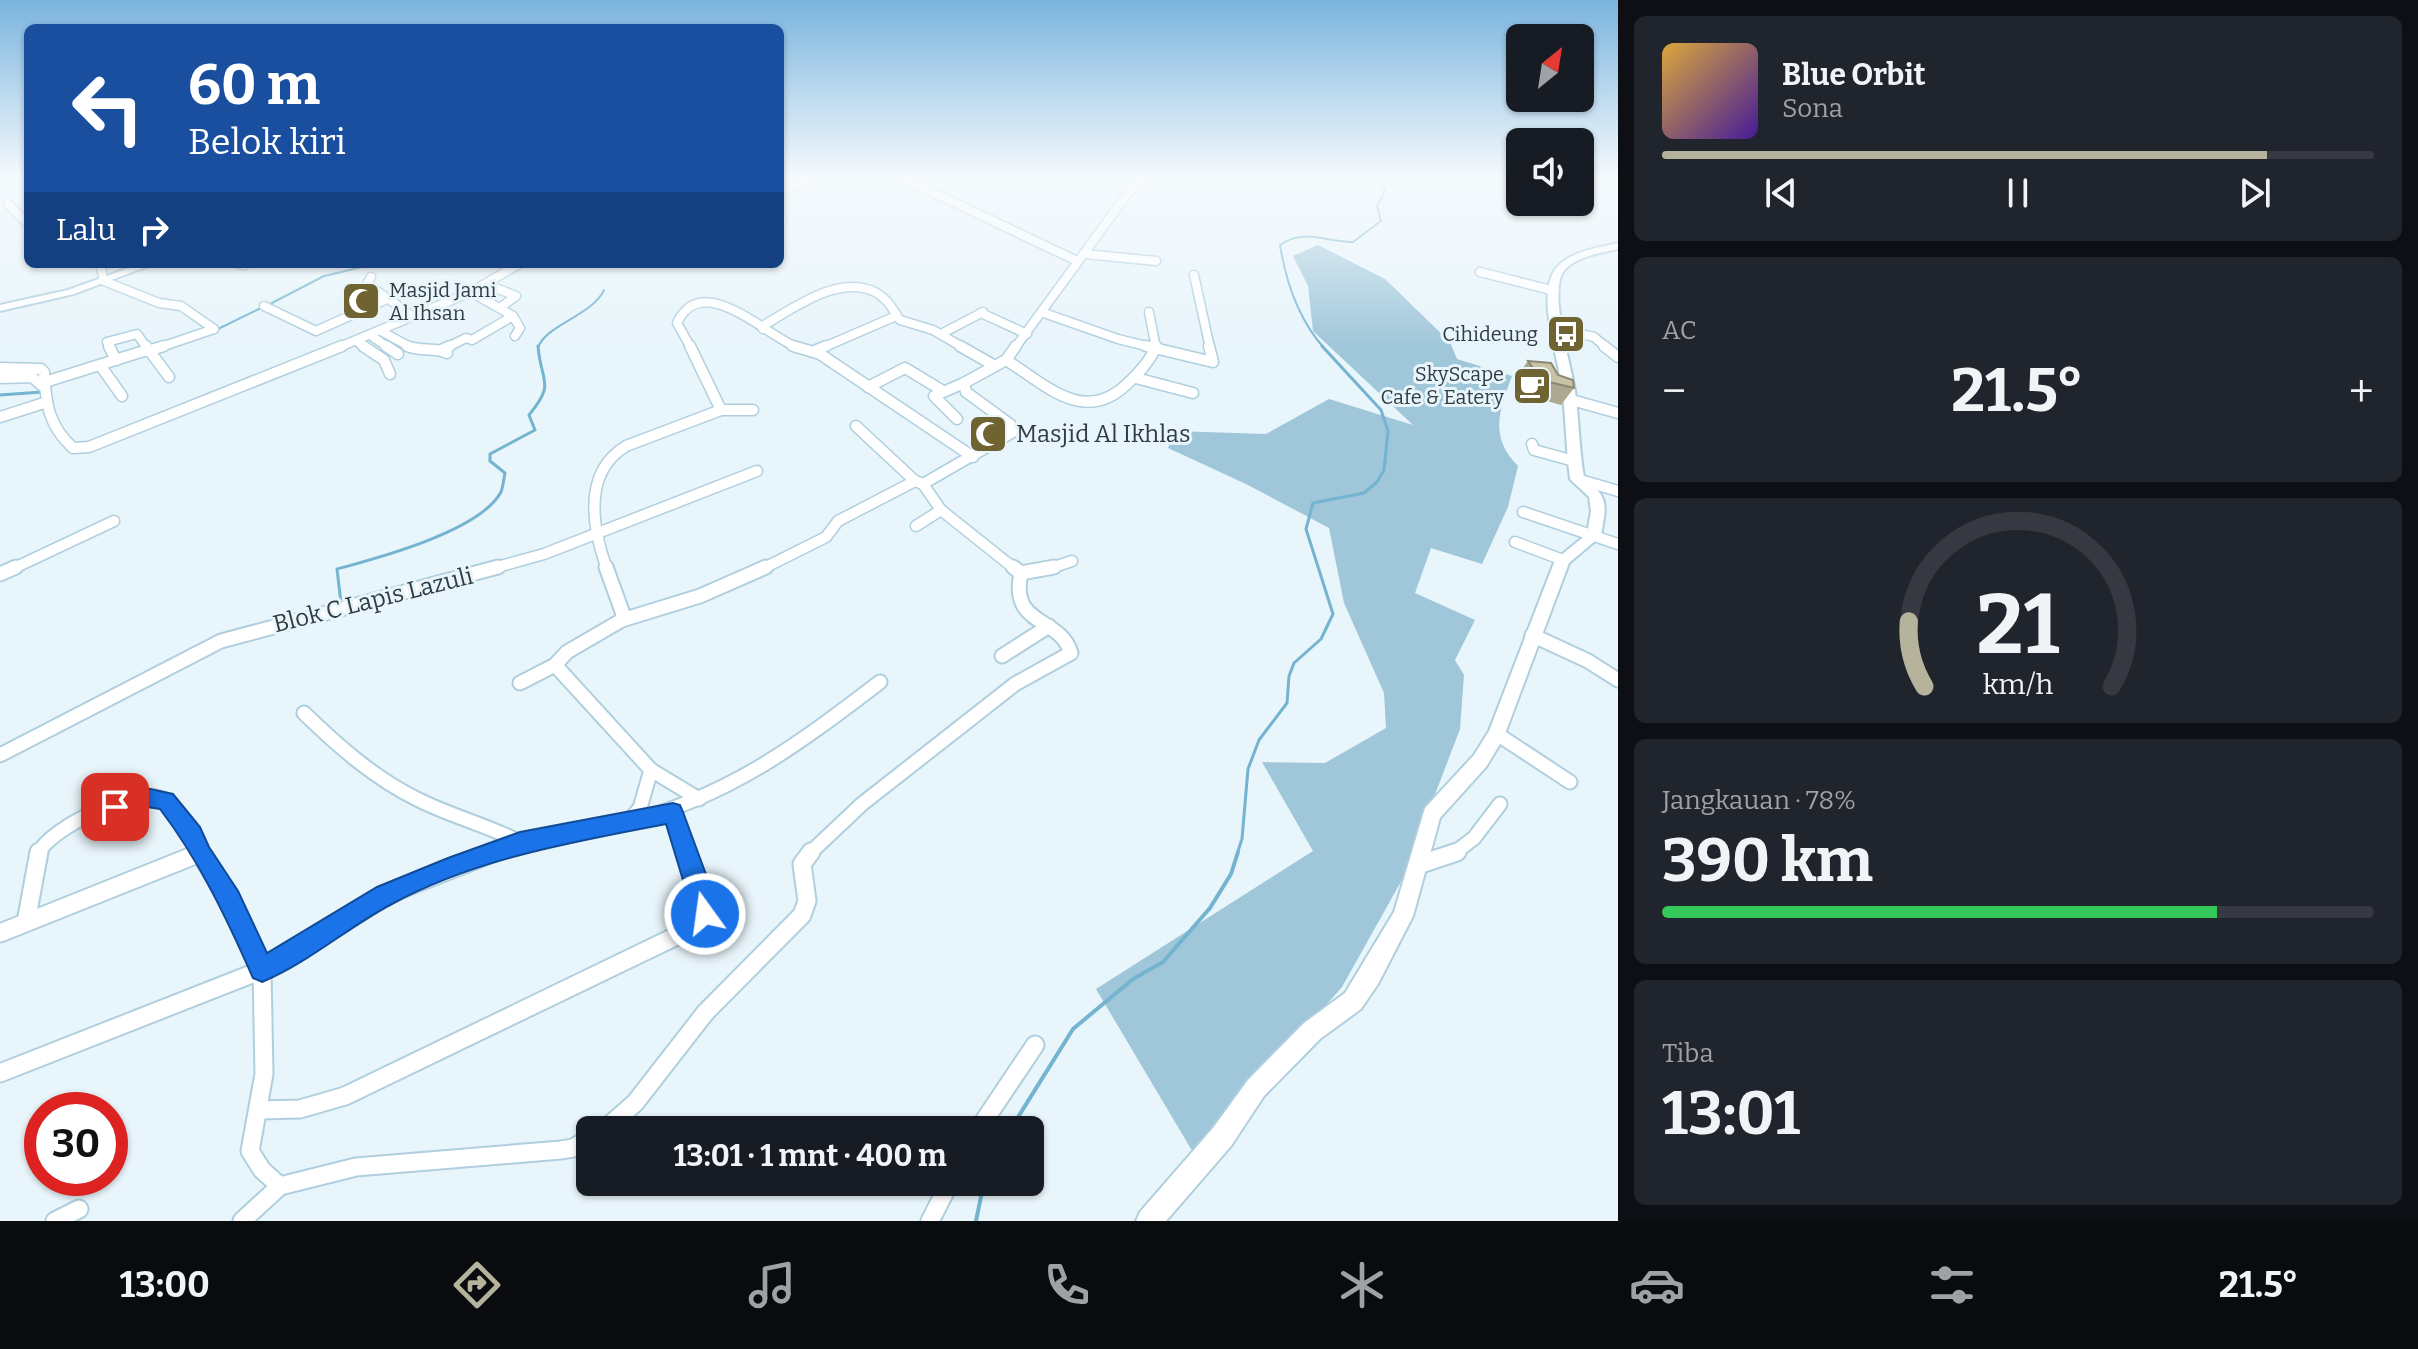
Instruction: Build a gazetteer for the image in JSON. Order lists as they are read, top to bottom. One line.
{"streets":{"street":["Blok C Lapis Lazuli"]},"places":{"mosque":["Masjid Jami Al Ihsan","Masjid Al Ikhlas"],"bus stop":["Cihideung"],"cafe":["SkyScape Cafe & Eatery"]},"north":"top right","page":{"turn":["60 m","Belok kiri"],"song":["Blue Orbit","Sona"],"then":"Lalu","tile":["AC",["Jangkauan · 78%","390 km"],["Tiba","13:01"]],"heat":["−","21.5°","+"],"limit":"30","trip":"13:01 · 1 mnt · 400 m","tabs":["13:00","21.5°"],"gauge":["21","km/h"]}}
